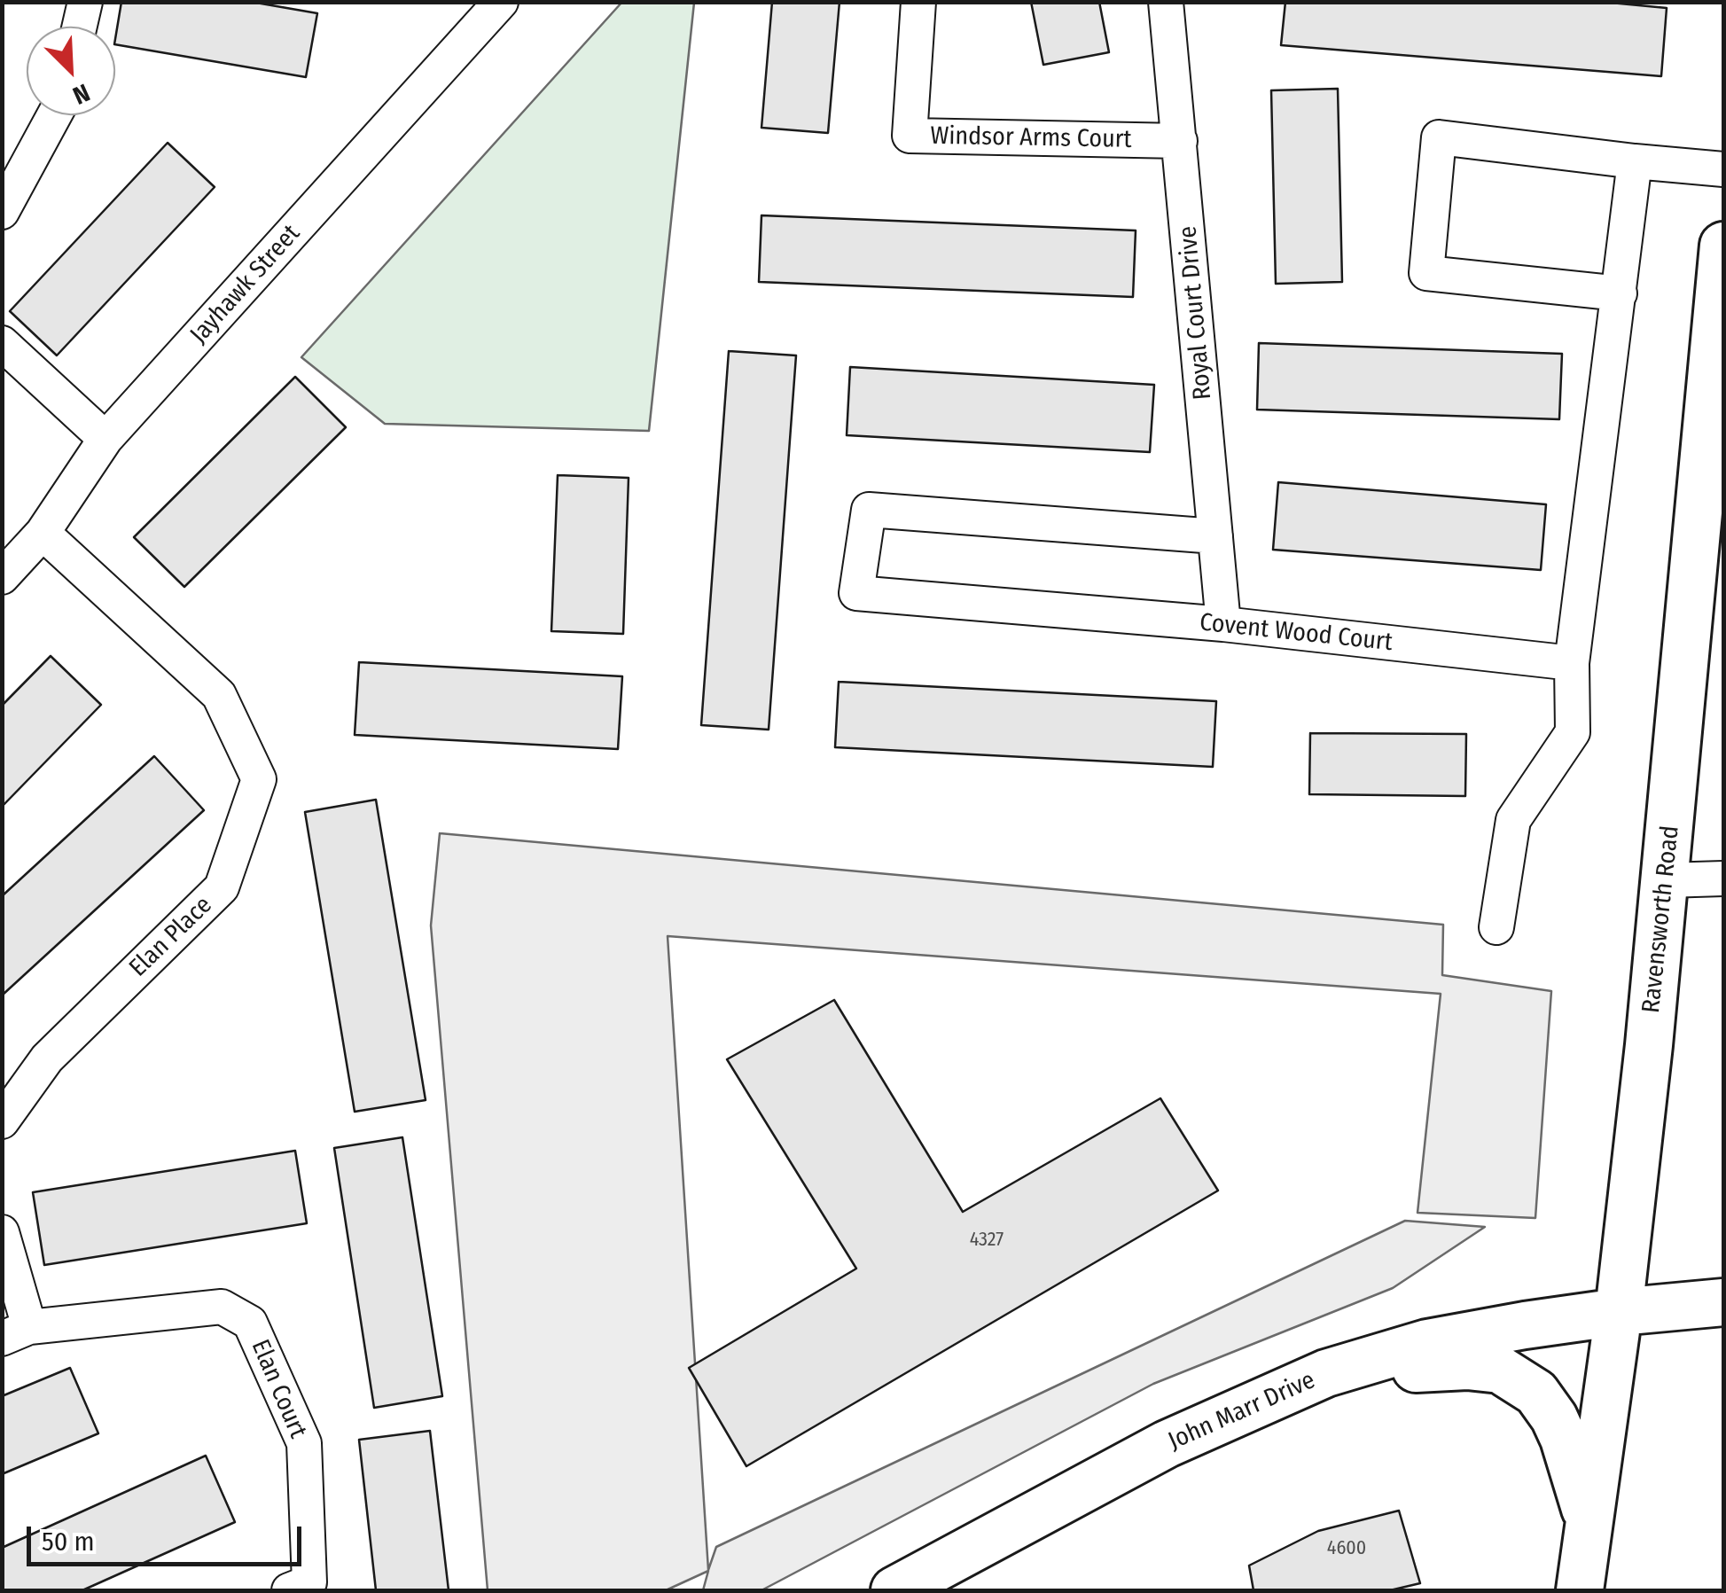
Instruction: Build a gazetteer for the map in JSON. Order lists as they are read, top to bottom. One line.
{"streets":{"main road":["Ravensworth Road","John Marr Drive"],"street":["Windsor Arms Court","Jayhawk Street","Royal Court Drive","Covent Wood Court","Elan Place","Elan Court"]},"crossings":[["Windsor Arms Court","Royal Court Drive"],["Jayhawk Street","Elan Place"],["Royal Court Drive","Covent Wood Court"],["Ravensworth Road","John Marr Drive"]],"house_numbers":["4327","4600"],"scale_bar":"50 m","north":"bottom right"}
